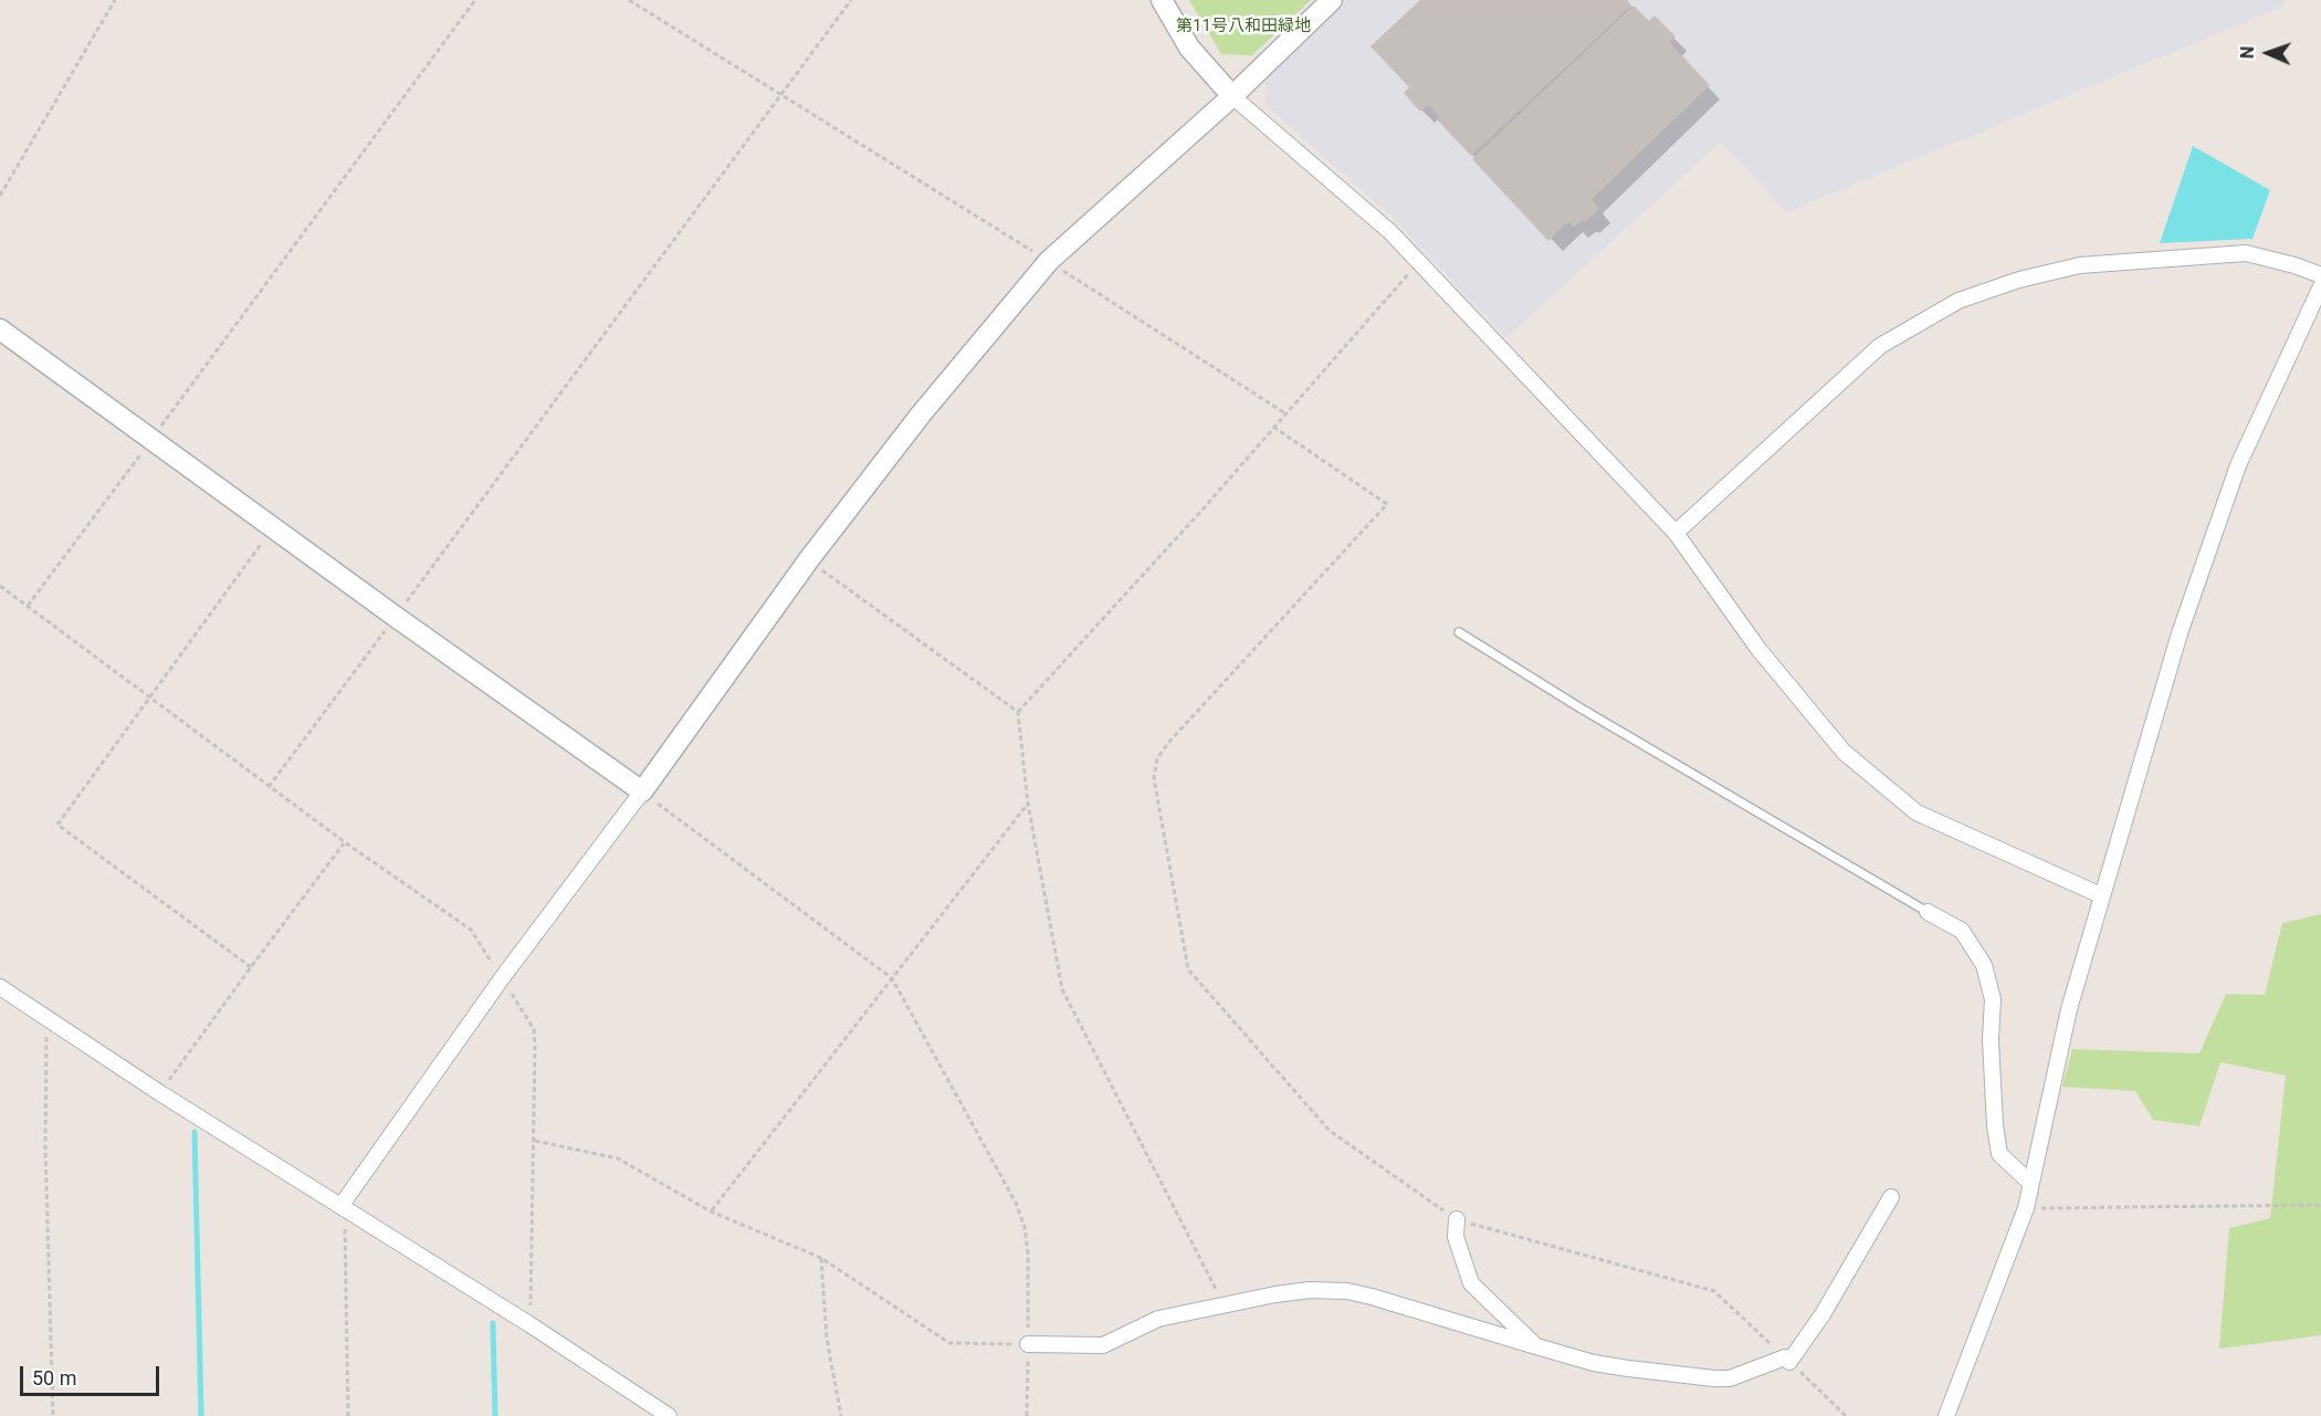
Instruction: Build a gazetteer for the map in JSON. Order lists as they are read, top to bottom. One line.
{"parks":["第11号八和田緑地"],"scale_bar":"50 m","north":"left"}
